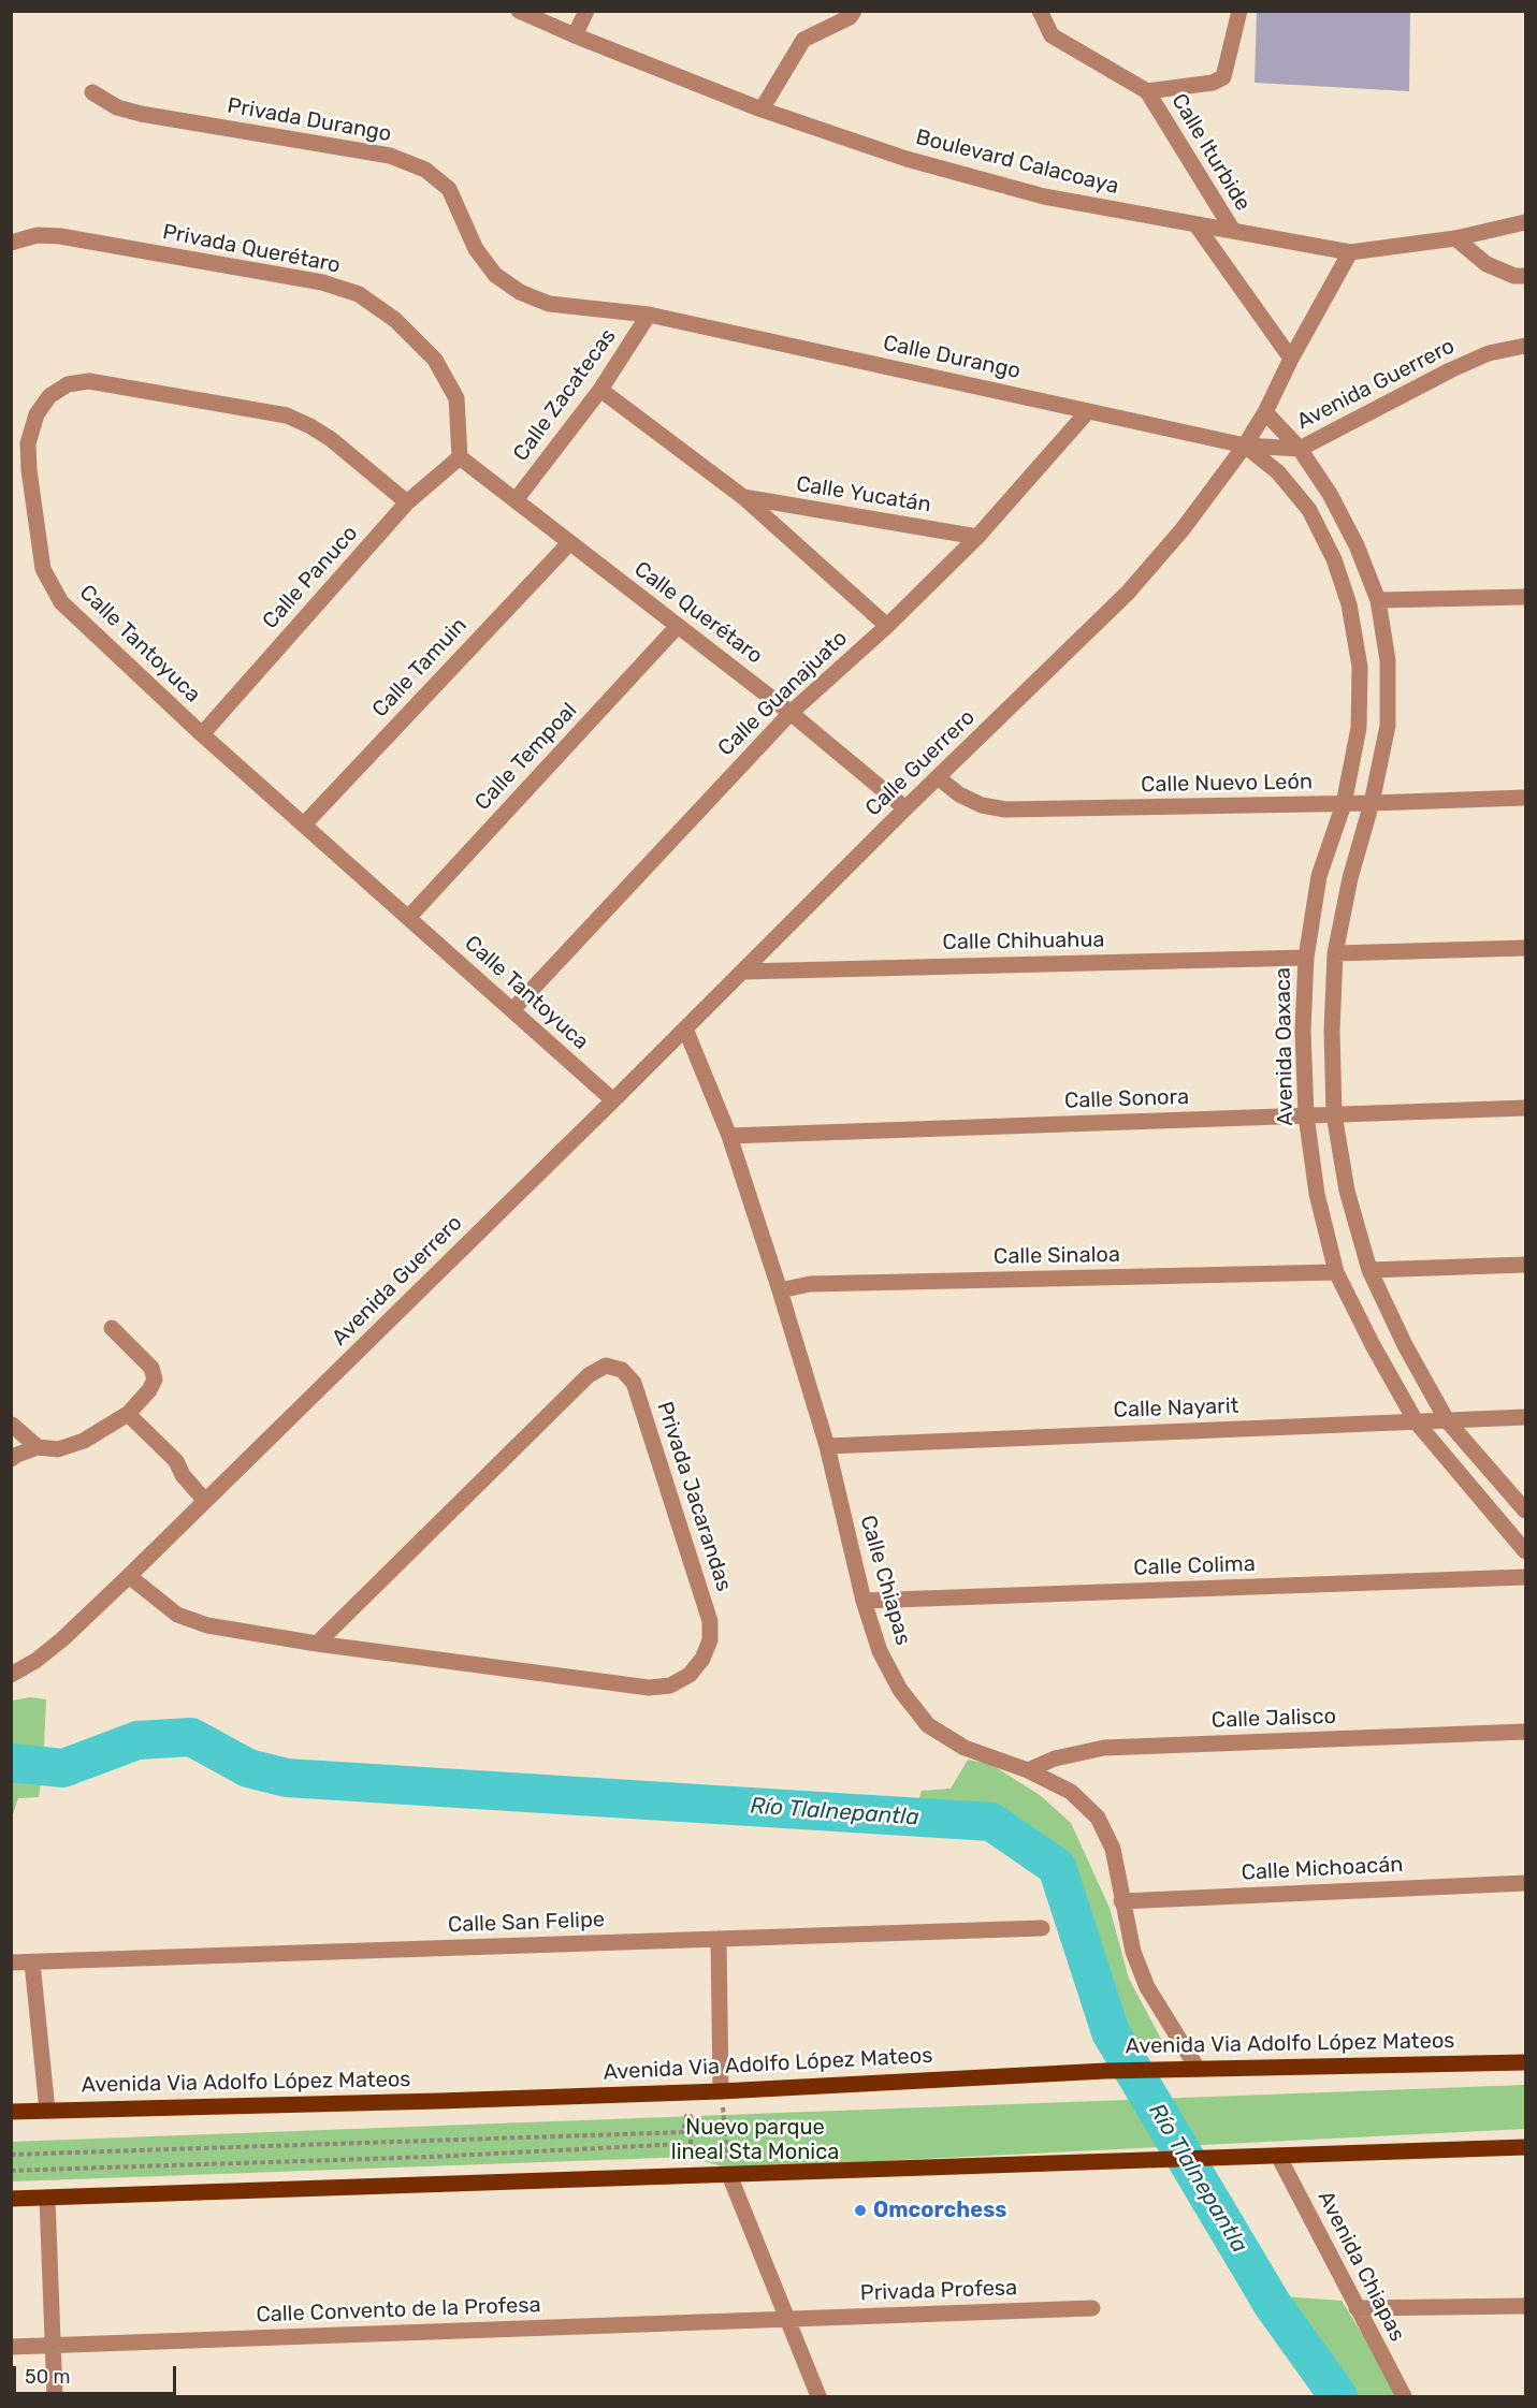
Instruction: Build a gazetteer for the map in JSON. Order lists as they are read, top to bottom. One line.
{"streets":{"main road":["Avenida Via Adolfo López Mateos"],"street":["Privada Durango","Calle Iturbide","Boulevard Calacoaya","Privada Querétaro","Calle Durango","Avenida Guerrero","Calle Zacatecas","Calle Yucatán","Calle Panuco","Calle Querétaro","Calle Tantoyuca","Calle Tamuin","Calle Guanajuato","Calle Tempoal","Calle Guerrero","Calle Nuevo León","Calle Chihuahua","Avenida Oaxaca","Calle Sonora","Calle Sinaloa","Calle Nayarit","Privada Jacarandas","Calle Colima","Calle Chiapas","Calle Jalisco","Calle Michoacán","Calle San Felipe","Avenida Chiapas","Privada Profesa","Calle Convento de la Profesa"]},"crossings":[["Privada Durango","Calle Durango"],["Privada Durango","Calle Zacatecas"],["Calle Iturbide","Boulevard Calacoaya"],["Boulevard Calacoaya","Calle Guerrero"],["Privada Querétaro","Calle Panuco"],["Privada Querétaro","Calle Querétaro"],["Calle Durango","Avenida Guerrero"],["Calle Durango","Calle Zacatecas"],["Calle Durango","Calle Guanajuato"],["Calle Durango","Calle Guerrero"],["Calle Durango","Avenida Oaxaca"],["Avenida Guerrero","Calle Tantoyuca"],["Avenida Guerrero","Calle Guerrero"],["Avenida Guerrero","Avenida Oaxaca"],["Avenida Guerrero","Privada Jacarandas"],["Calle Zacatecas","Calle Yucatán"],["Calle Zacatecas","Calle Querétaro"],["Calle Yucatán","Calle Guanajuato"],["Calle Panuco","Calle Querétaro"],["Calle Panuco","Calle Tantoyuca"],["Calle Querétaro","Calle Tamuin"],["Calle Querétaro","Calle Guanajuato"],["Calle Querétaro","Calle Tempoal"],["Calle Querétaro","Calle Guerrero"],["Calle Tantoyuca","Calle Tamuin"],["Calle Tantoyuca","Calle Guanajuato"],["Calle Tantoyuca","Calle Tempoal"],["Calle Tantoyuca","Calle Guerrero"],["Calle Guerrero","Calle Nuevo León"],["Calle Guerrero","Calle Chihuahua"],["Calle Guerrero","Avenida Oaxaca"],["Calle Guerrero","Calle Chiapas"],["Calle Nuevo León","Avenida Oaxaca"],["Calle Chihuahua","Avenida Oaxaca"],["Avenida Oaxaca","Calle Sonora"],["Avenida Oaxaca","Calle Sinaloa"],["Avenida Oaxaca","Calle Nayarit"],["Calle Sonora","Calle Chiapas"],["Calle Sinaloa","Calle Chiapas"],["Calle Nayarit","Calle Chiapas"],["Calle Colima","Calle Chiapas"],["Calle Chiapas","Calle Jalisco"],["Calle Chiapas","Calle Michoacán"],["Calle Chiapas","Avenida Via Adolfo López Mateos"],["Privada Profesa","Calle Convento de la Profesa"]],"water":["Río Tlalnepantla"],"parks":["Nuevo parque lineal Sta Monica"],"places":["Omcorchess"],"scale_bar":"50 m"}
